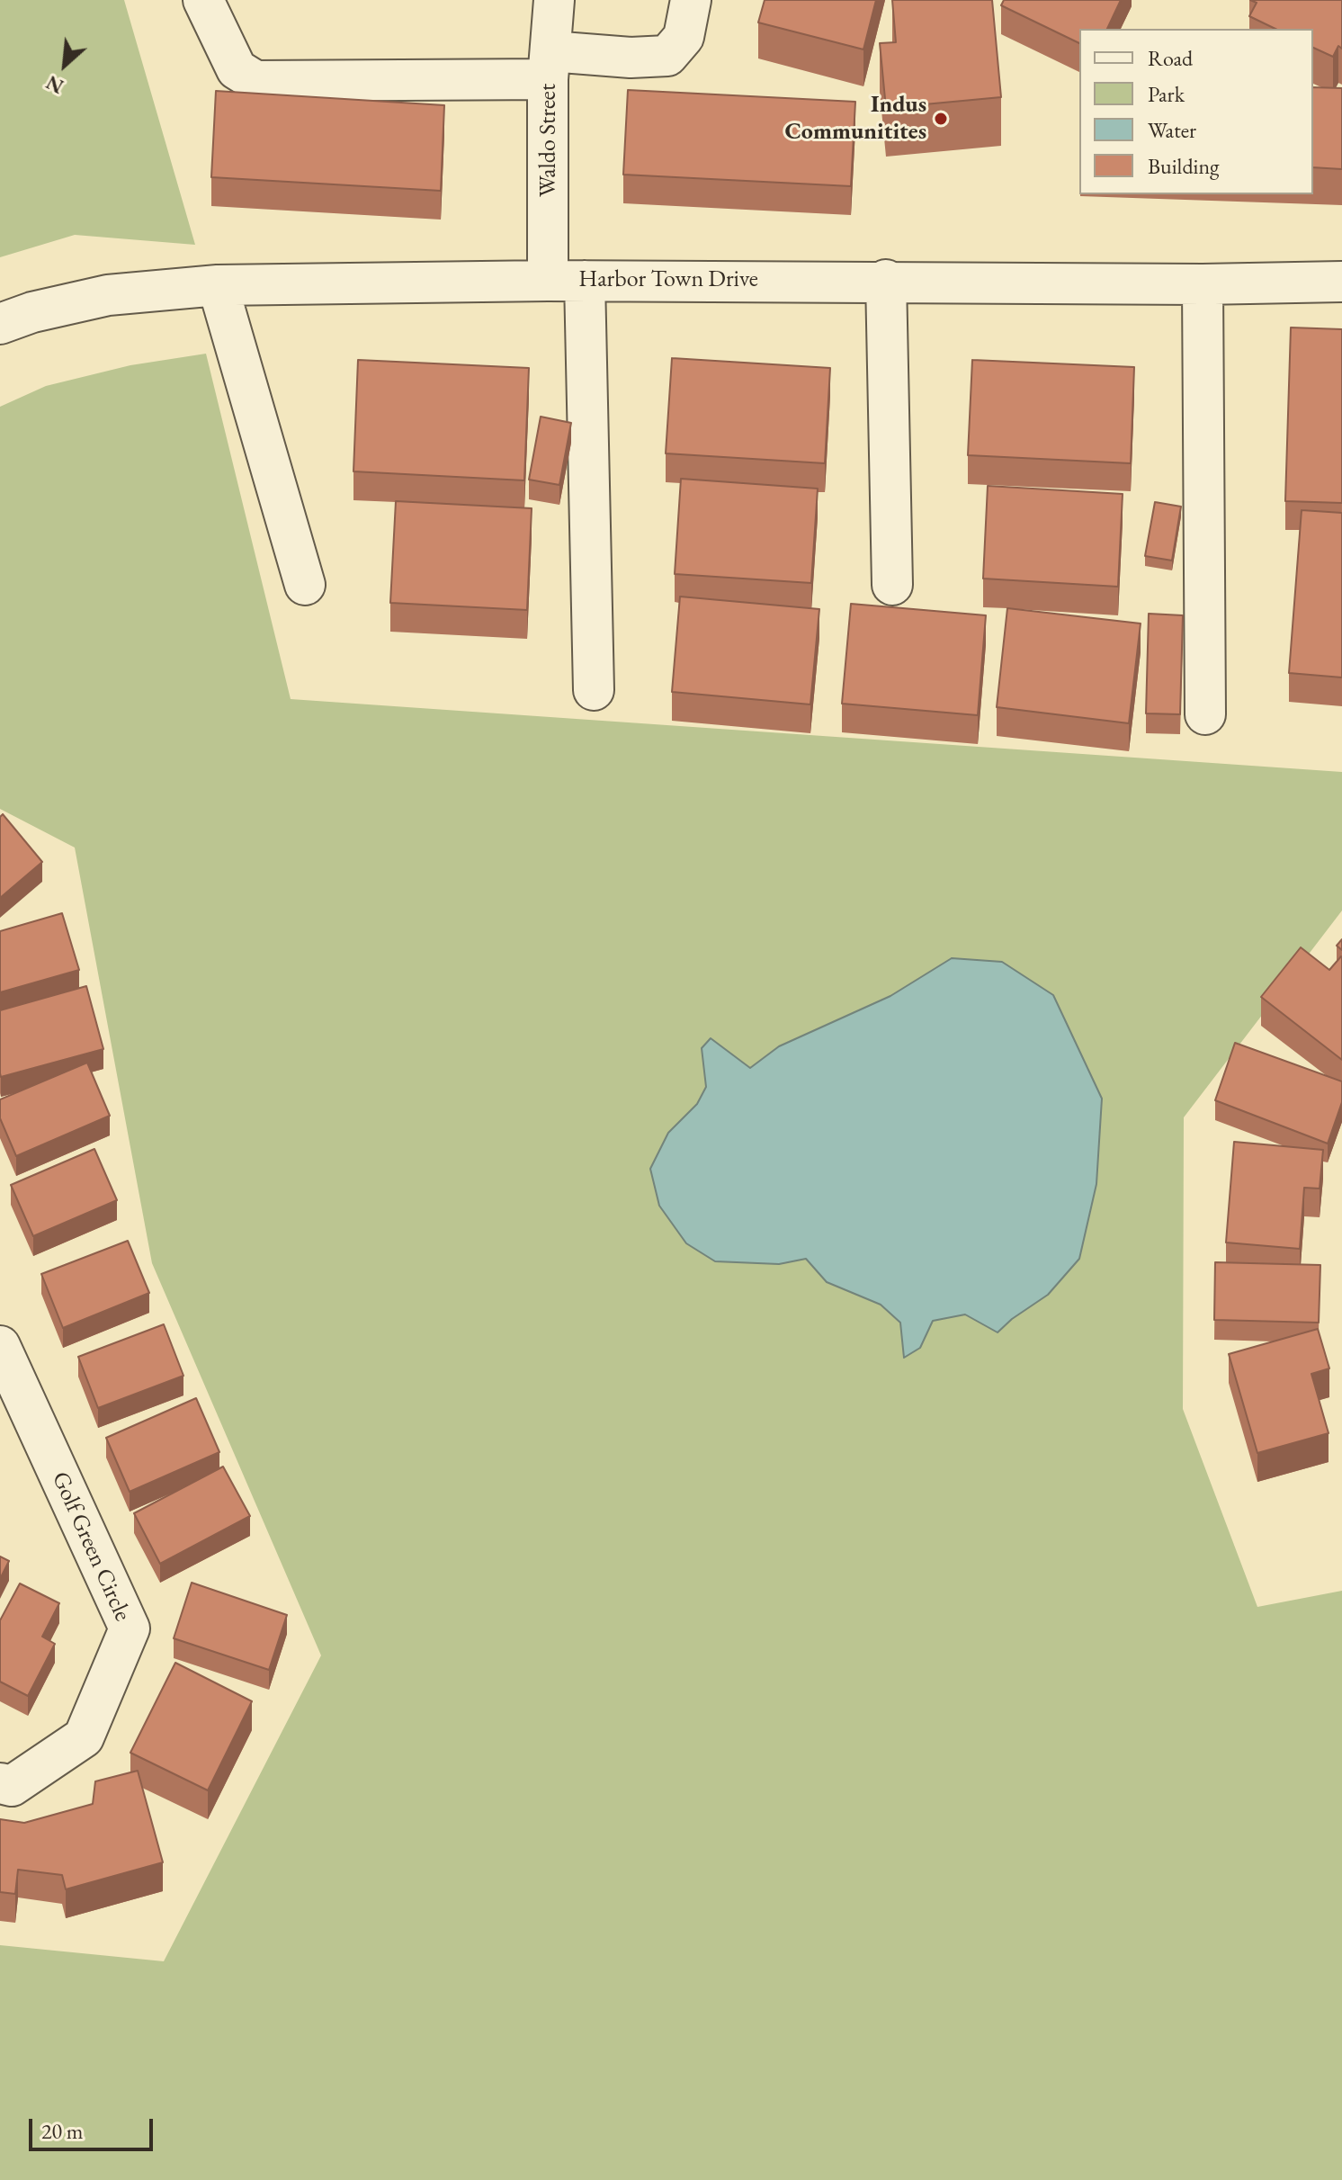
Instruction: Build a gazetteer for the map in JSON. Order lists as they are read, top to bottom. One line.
{"streets":{"street":["Waldo Street","Harbor Town Drive","Golf Green Circle"]},"crossings":[["Waldo Street","Harbor Town Drive"]],"places":["Indus Communitites"],"legend":["Road","Park","Water","Building"],"scale_bar":"20 m","north":"bottom left"}
